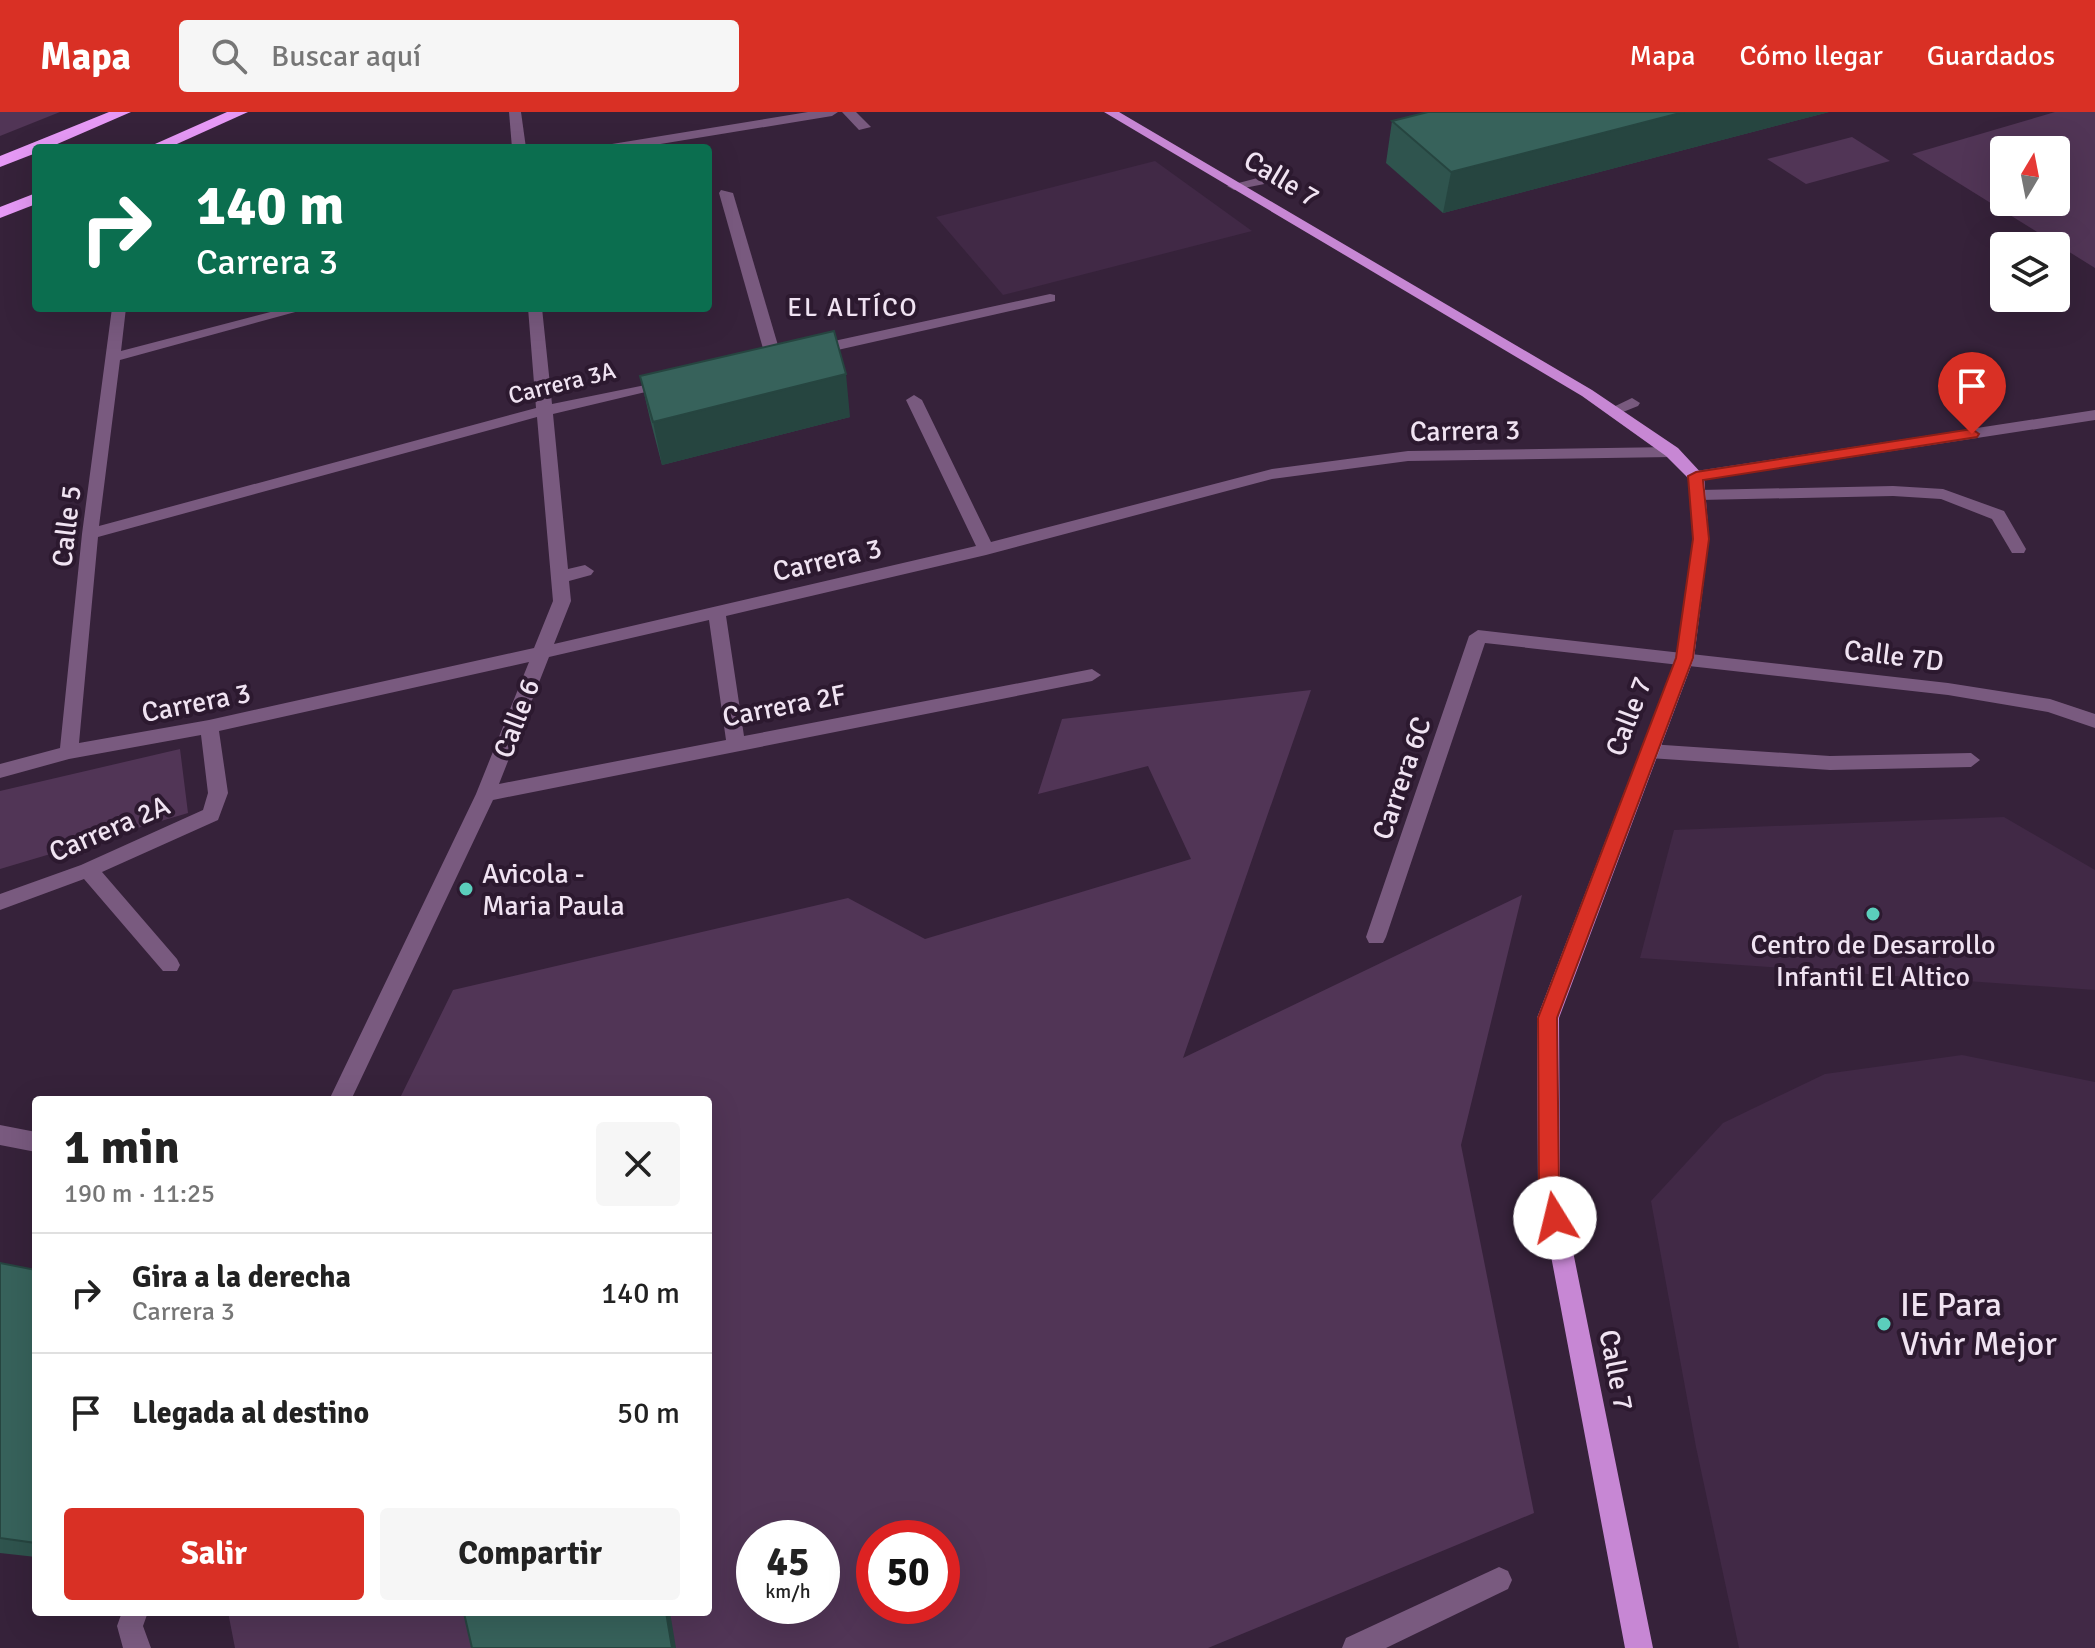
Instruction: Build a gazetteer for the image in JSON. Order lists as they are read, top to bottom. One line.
{"streets":{"main road":["Calle 7"],"street":["Carrera 3A","Carrera 3","Calle 5","Calle 7D","Carrera 2F","Calle 6","Carrera 6C","Carrera 2A"]},"crossings":[["Calle 7","Carrera 3"],["Calle 7","Calle 7D"],["Carrera 3A","Calle 5"],["Carrera 3A","Calle 6"],["Carrera 3","Calle 5"],["Carrera 3","Calle 6"],["Carrera 3","Carrera 2A"],["Calle 7D","Carrera 6C"],["Carrera 2F","Calle 6"]],"districts":["EL ALTÍCO"],"places":["Avicola - Maria Paula","Centro de Desarrollo Infantil El Altico","IE Para Vivir Mejor"],"north":"top","page":{"header":"Mapa","search":"Buscar aquí","nav":["Mapa","Cómo llegar","Guardados"],"turn":["140 m","Carrera 3"],"heading":["1 min","190 m · 11:25"],"list":[{"name":"Gira a la derecha","note":"Carrera 3","value":"140 m"},{"name":"Llegada al destino","value":"50 m"}],"buttons":["Salir","Compartir"],"speed":"45 km/h","limit":"50"}}
